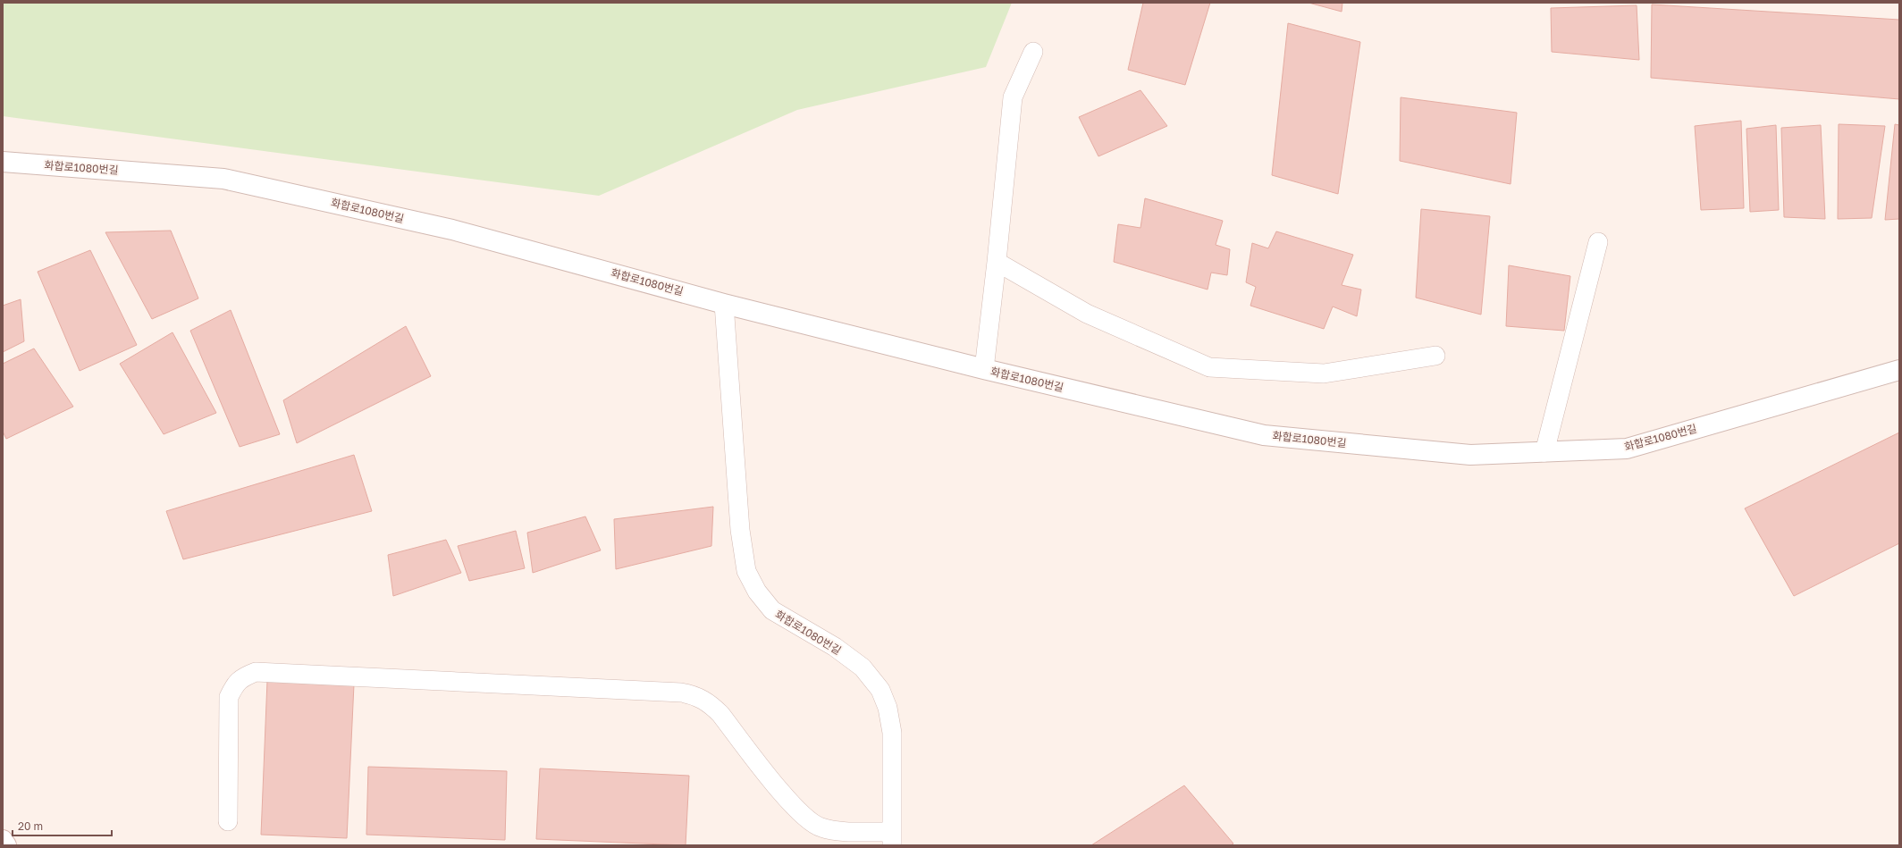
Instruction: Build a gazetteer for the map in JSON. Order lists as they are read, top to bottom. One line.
{"streets":{"street":["화합로1080번길"]},"scale_bar":"20 m"}
